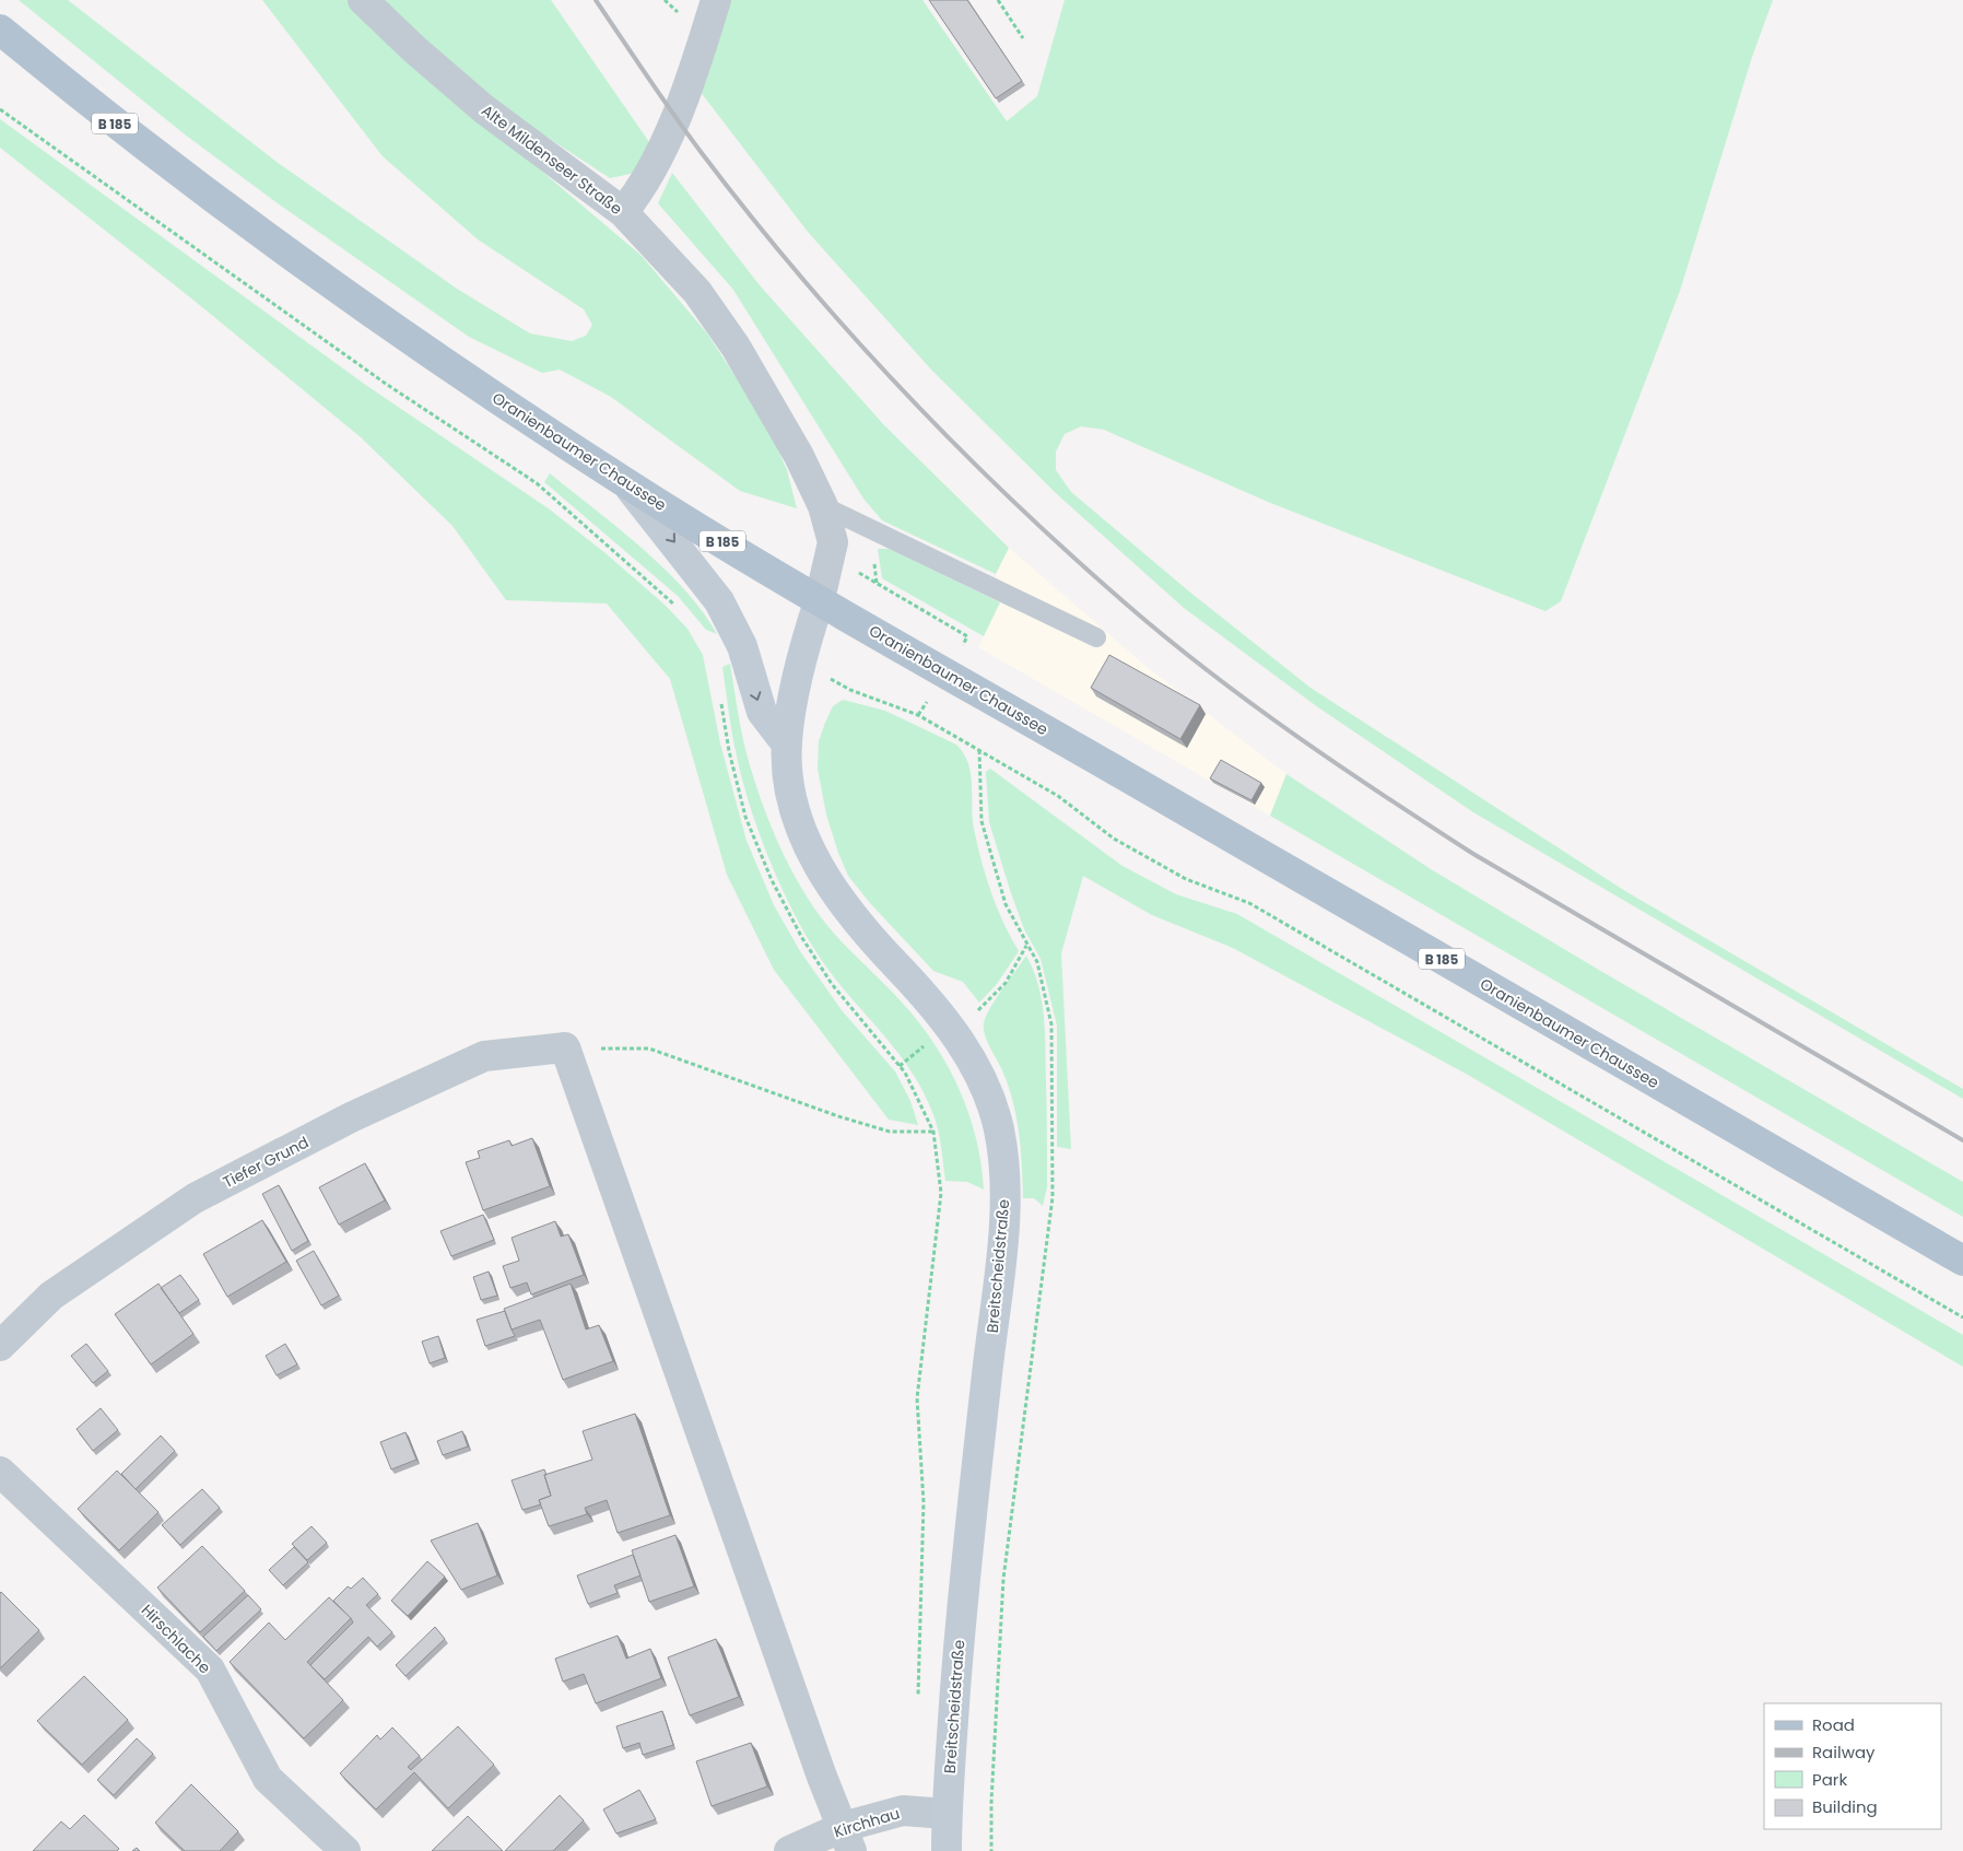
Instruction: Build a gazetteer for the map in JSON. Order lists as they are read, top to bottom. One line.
{"streets":{"main road":["B 185","Oranienbaumer Chaussee"],"street":["Alte Mildenseer Straße","Tiefer Grund","Breitscheidstraße","Hirschlache","Kirchhau"]},"crossings":[["Alte Mildenseer Straße","Oranienbaumer Chaussee"],["Alte Mildenseer Straße","Breitscheidstraße"],["Oranienbaumer Chaussee","Breitscheidstraße"],["Breitscheidstraße","Kirchhau"]],"legend":["Road","Railway","Park","Building"]}
